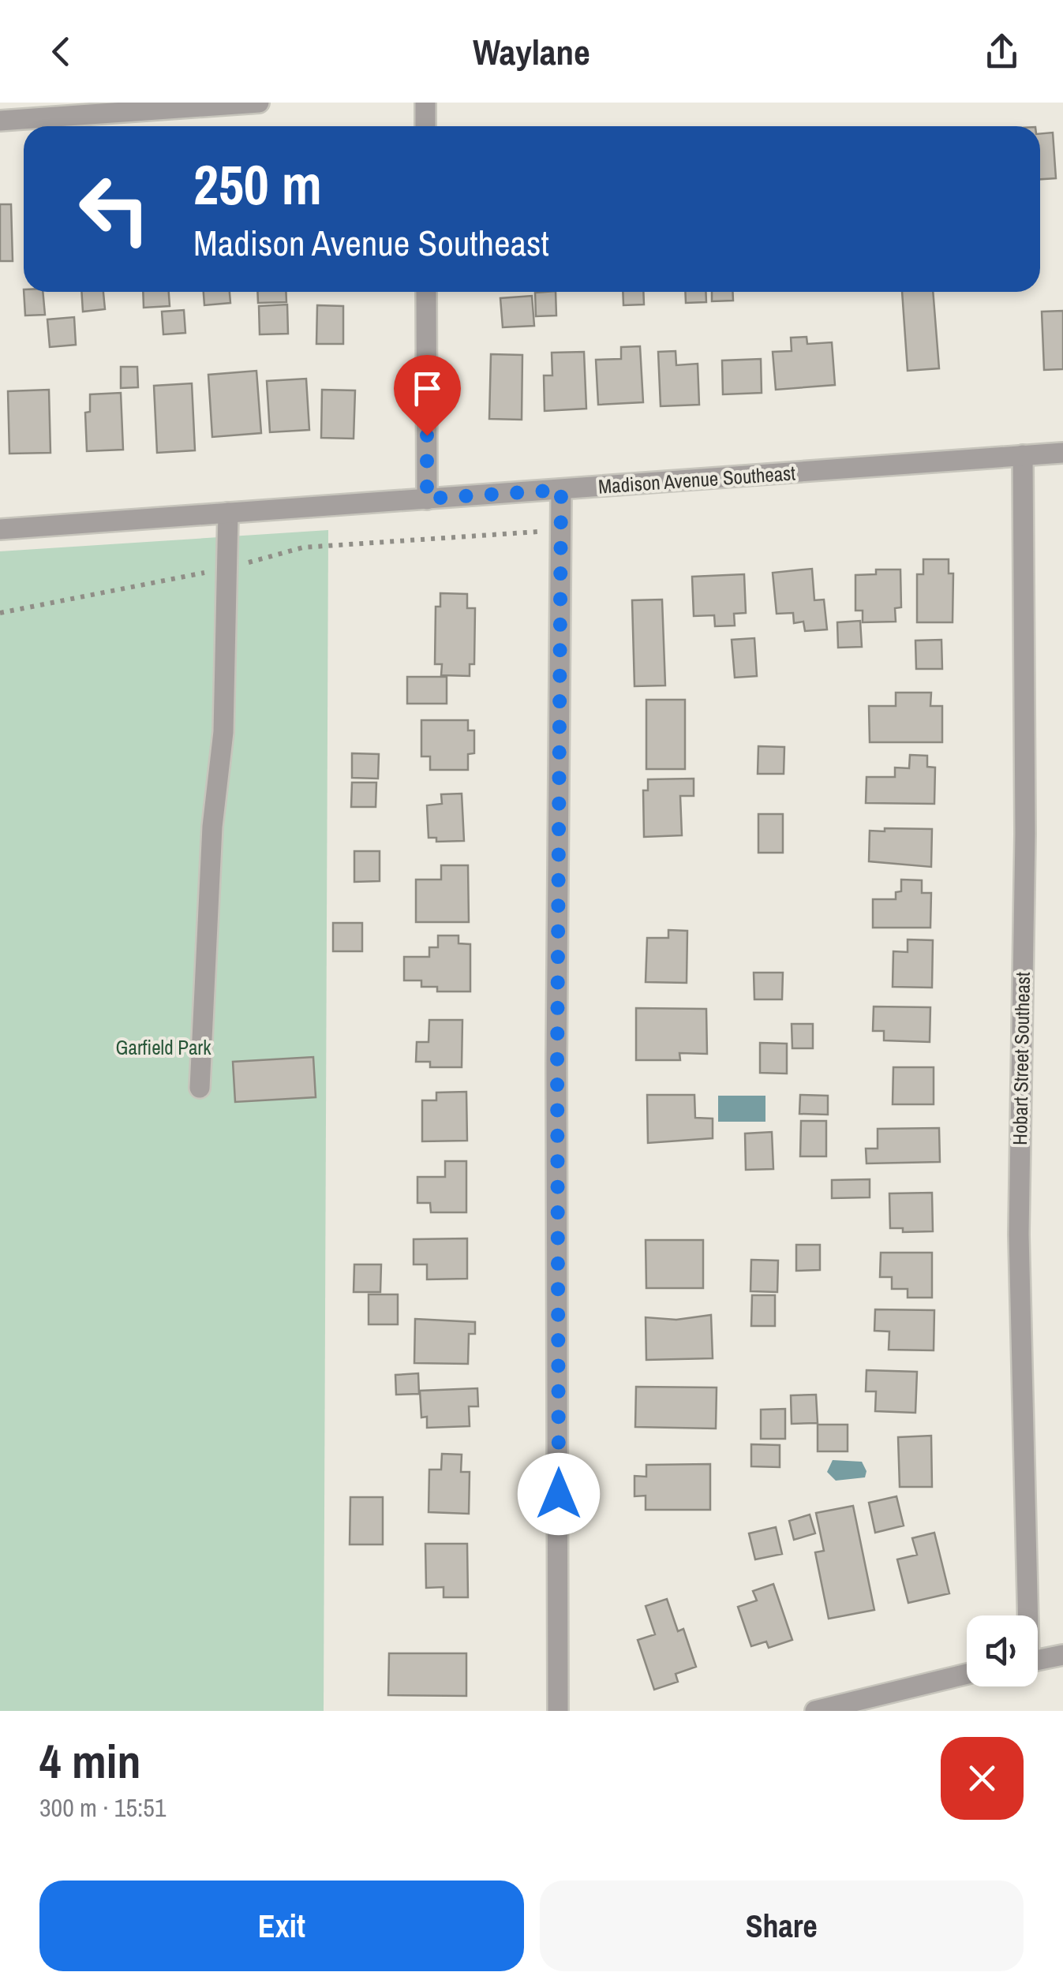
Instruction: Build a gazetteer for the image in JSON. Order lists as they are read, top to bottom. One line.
{"streets":{"street":["Madison Avenue Southeast","Hobart Street Southeast"]},"crossings":[["Madison Avenue Southeast","Hobart Street Southeast"]],"parks":["Garfield Park"],"page":{"header":"Waylane","turn":["250 m","Madison Avenue Southeast"],"heading":["4 min","300 m · 15:51"],"buttons":["Exit","Share"]}}
